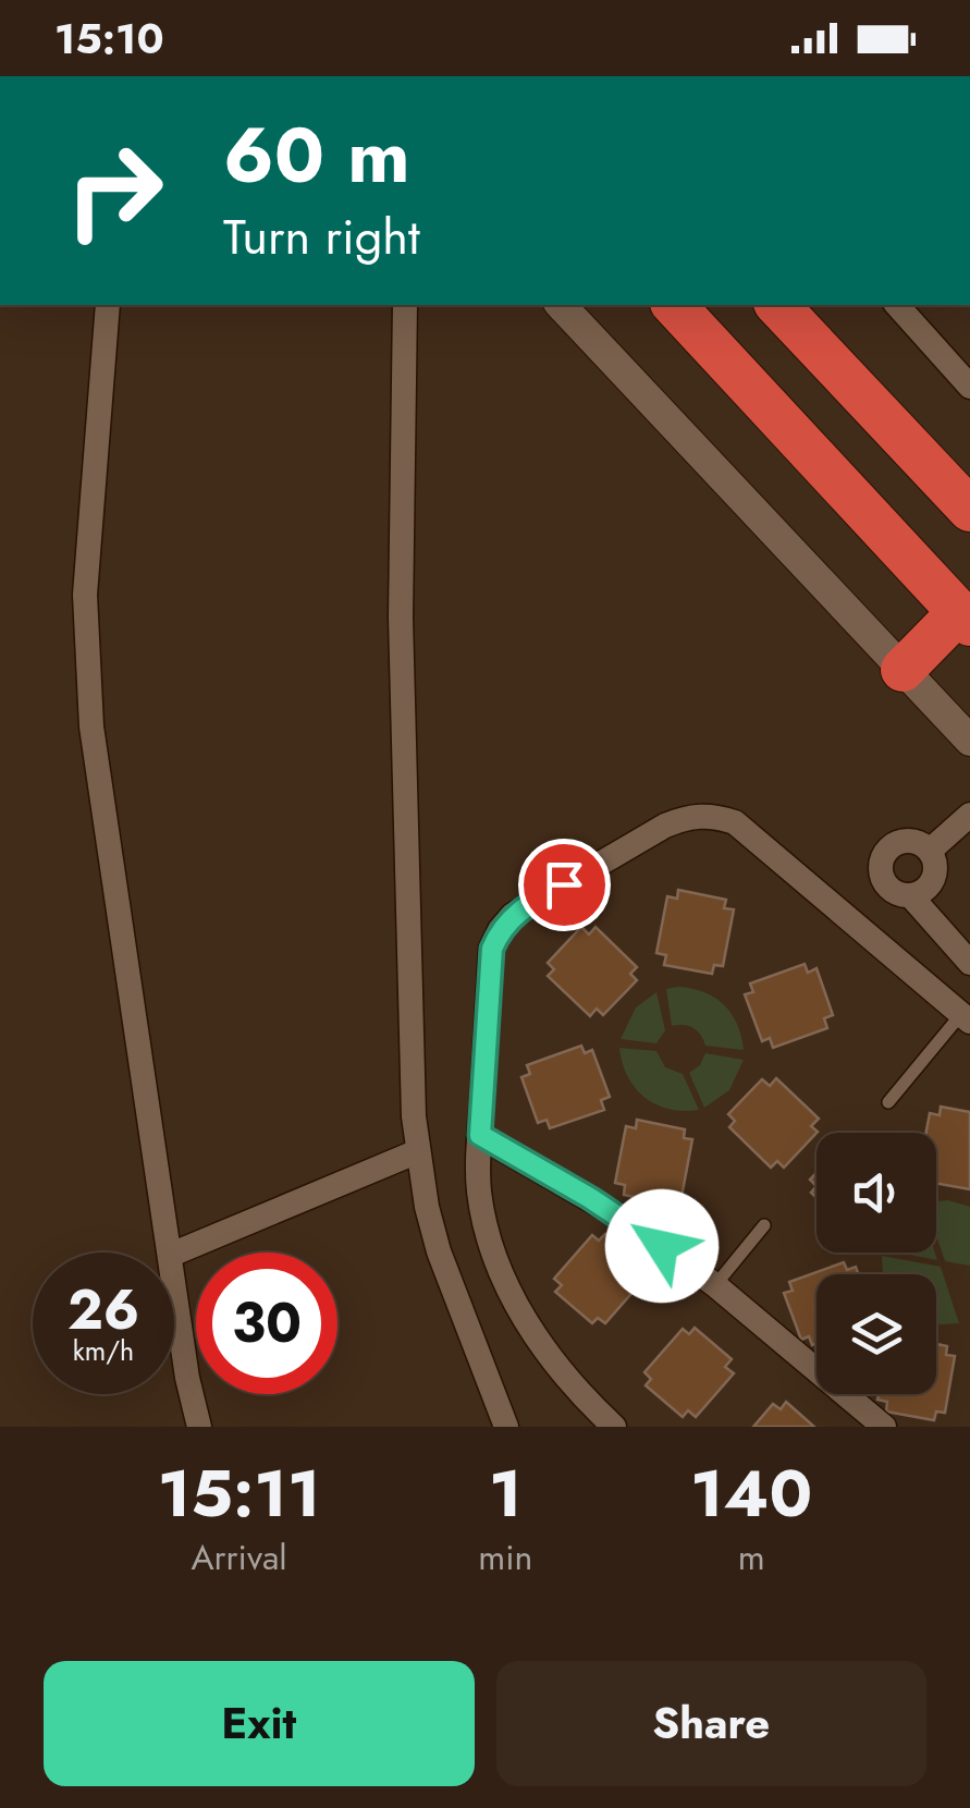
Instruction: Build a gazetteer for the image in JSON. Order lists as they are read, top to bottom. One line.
{"page":{"status":"15:10","turn":["60 m","Turn right"],"speed":"26 km/h","limit":"30","eta":["15:11","Arrival","1","min","140","m"],"buttons":["Exit","Share"]}}
